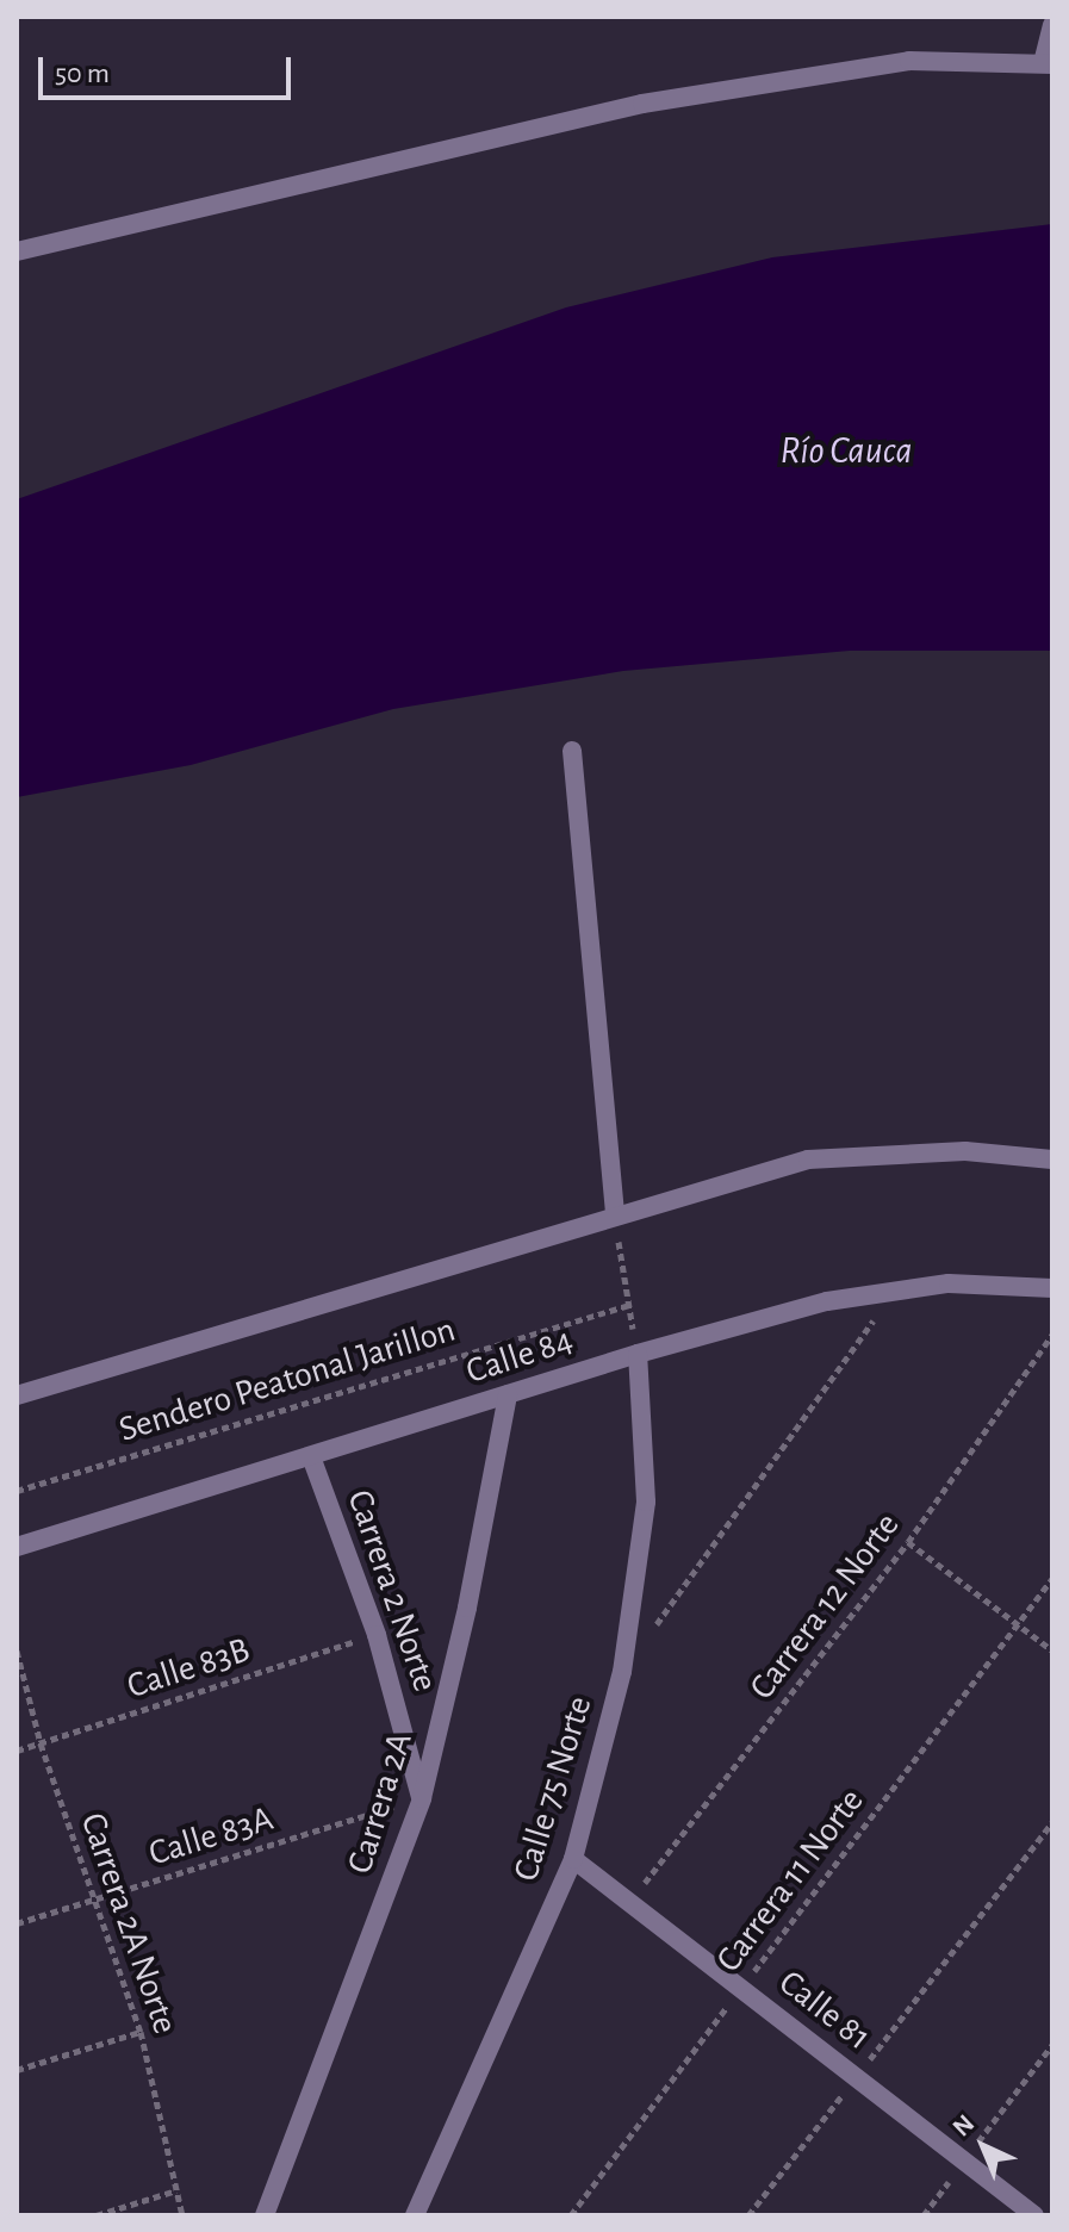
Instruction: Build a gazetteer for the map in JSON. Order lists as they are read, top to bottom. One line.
{"streets":{"street":["Calle 84","Carrera 2 Norte","Calle 75 Norte","Carrera 2A","Calle 81"],"path":["Sendero Peatonal Jarillon","Carrera 12 Norte","Calle 83B","Calle 83A","Carrera 11 Norte","Carrera 2A Norte"]},"crossings":[["Calle 84","Carrera 2 Norte"],["Calle 84","Calle 75 Norte"],["Calle 84","Carrera 2A"],["Carrera 2 Norte","Calle 83B"],["Carrera 2 Norte","Carrera 2A"],["Carrera 2 Norte","Calle 83A"],["Carrera 12 Norte","Calle 81"],["Calle 83B","Carrera 2A Norte"],["Calle 75 Norte","Calle 81"],["Carrera 2A","Calle 83A"],["Calle 83A","Carrera 2A Norte"],["Carrera 11 Norte","Calle 81"]],"water":["Río Cauca"],"scale_bar":"50 m","north":"top left"}
